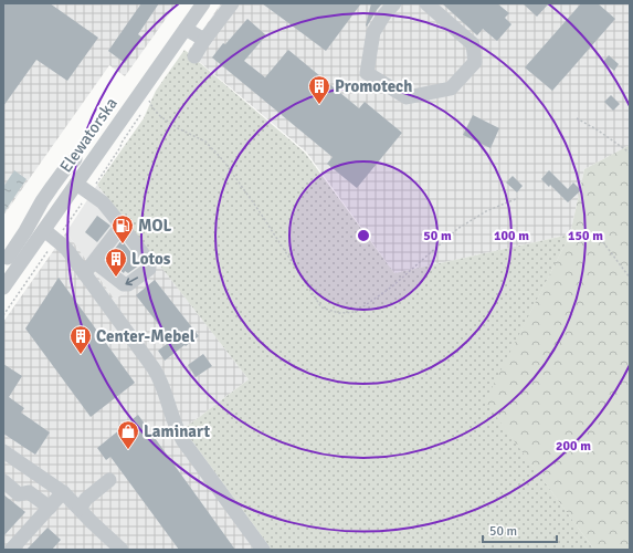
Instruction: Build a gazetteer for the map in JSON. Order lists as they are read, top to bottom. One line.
{"streets":{"street":["Elewatorska"]},"places":{"building":["Promotech","Lotos","Center-Mebel"],"fuel station":["MOL"],"shop":["Laminart"]},"scale_bar":"50 m","rings":["50 m","100 m","150 m","200 m"]}
